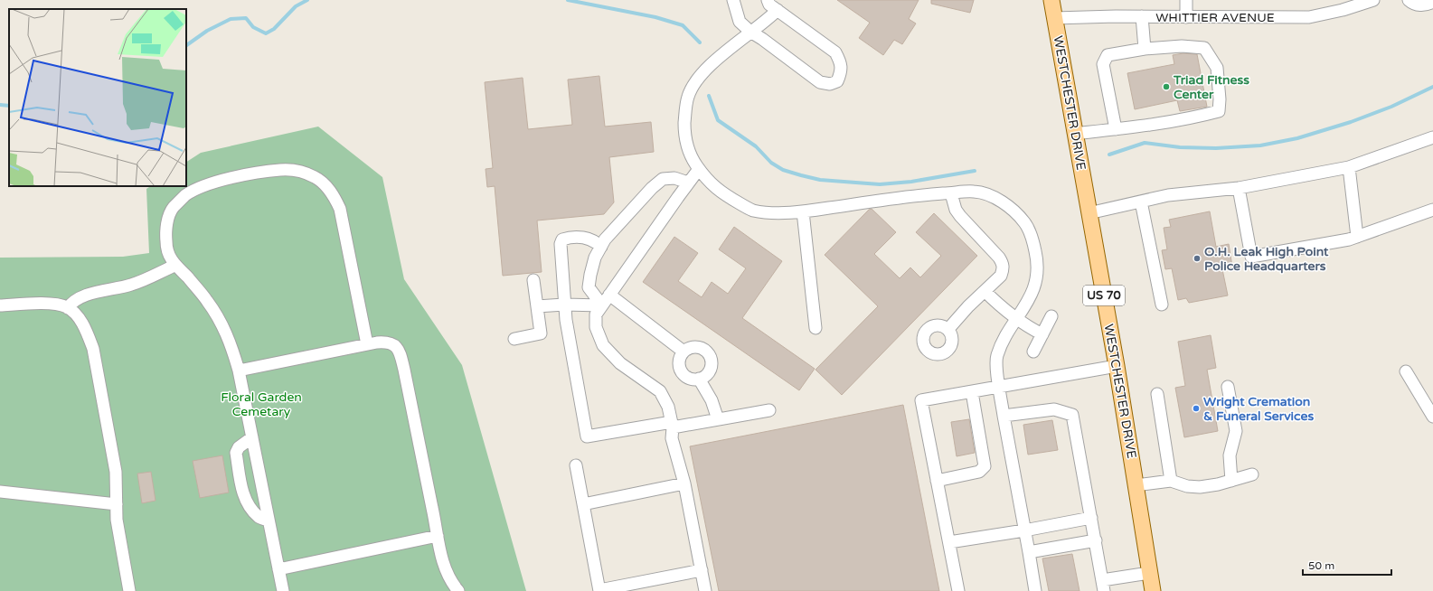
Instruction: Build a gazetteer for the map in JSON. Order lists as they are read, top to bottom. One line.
{"streets":{"main road":["WESTCHESTER DRIVE","US 70"],"street":["WHITTIER AVENUE"]},"crossings":[["WHITTIER AVENUE","WESTCHESTER DRIVE"]],"parks":["Floral Garden Cemetary"],"places":["Triad Fitness Center","O.H. Leak High Point Police Headquarters","Wright Cremation & Funeral Services"],"scale_bar":"50 m"}
